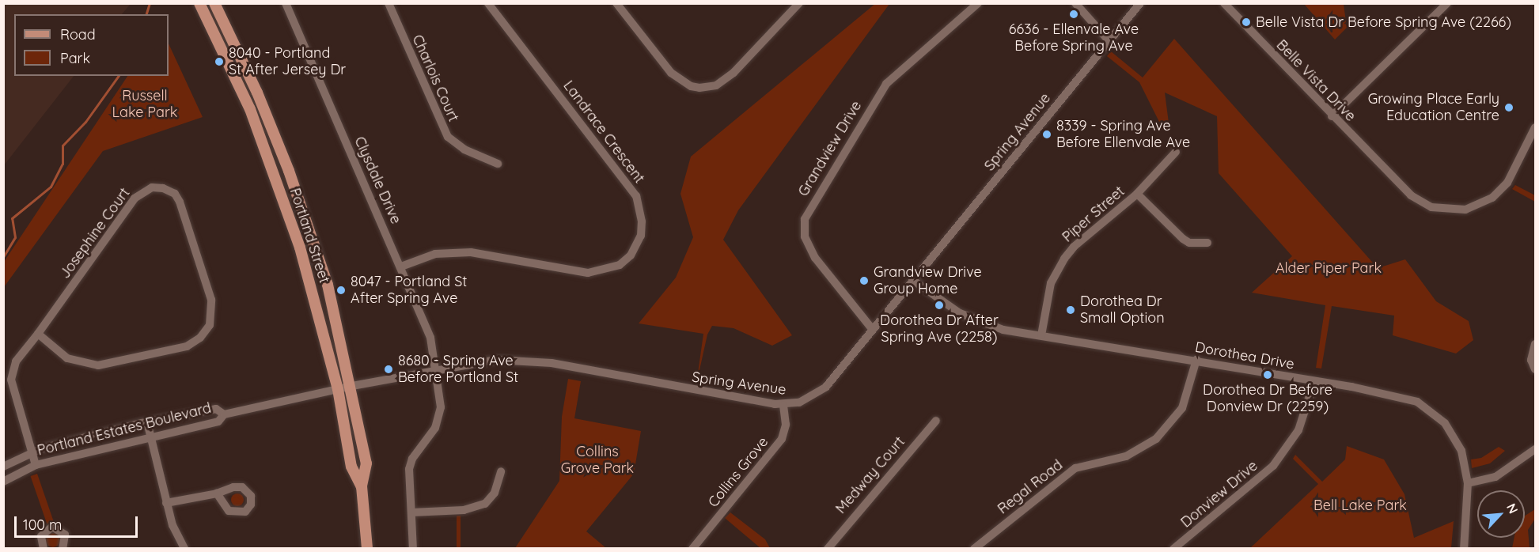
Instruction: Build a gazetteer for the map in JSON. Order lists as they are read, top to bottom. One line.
{"streets":{"main road":["Portland Street"],"street":["Charlois Court","Belle Vista Drive","Landrace Crescent","Spring Avenue","Grandview Drive","Clysdale Drive","Piper Street","Josephine Court","Dorothea Drive","Portland Estates Boulevard","Collins Grove","Medway Court","Regal Road","Donview Drive"]},"crossings":[["Landrace Crescent","Clysdale Drive"],["Spring Avenue","Grandview Drive"],["Spring Avenue","Clysdale Drive"],["Spring Avenue","Portland Street"],["Spring Avenue","Dorothea Drive"],["Spring Avenue","Portland Estates Boulevard"],["Spring Avenue","Collins Grove"],["Piper Street","Dorothea Drive"],["Josephine Court","Portland Estates Boulevard"],["Portland Street","Portland Estates Boulevard"],["Dorothea Drive","Regal Road"],["Dorothea Drive","Donview Drive"]],"parks":["Russell Lake Park","Alder Piper Park","Collins Grove Park","Bell Lake Park"],"places":["6636 - Ellenvale Ave Before Spring Ave","Belle Vista Dr Before Spring Ave (2266)","8040 - Portland St After Jersey Dr","Growing Place Early Education Centre","8339 - Spring Ave Before Ellenvale Ave","Grandview Drive Group Home","8047 - Portland St After Spring Ave","Dorothea Dr After Spring Ave (2258)","Dorothea Dr Small Option","8680 - Spring Ave Before Portland St","Dorothea Dr Before Donview Dr (2259)"],"legend":["Road","Park"],"scale_bar":"100 m","north":"top right"}
